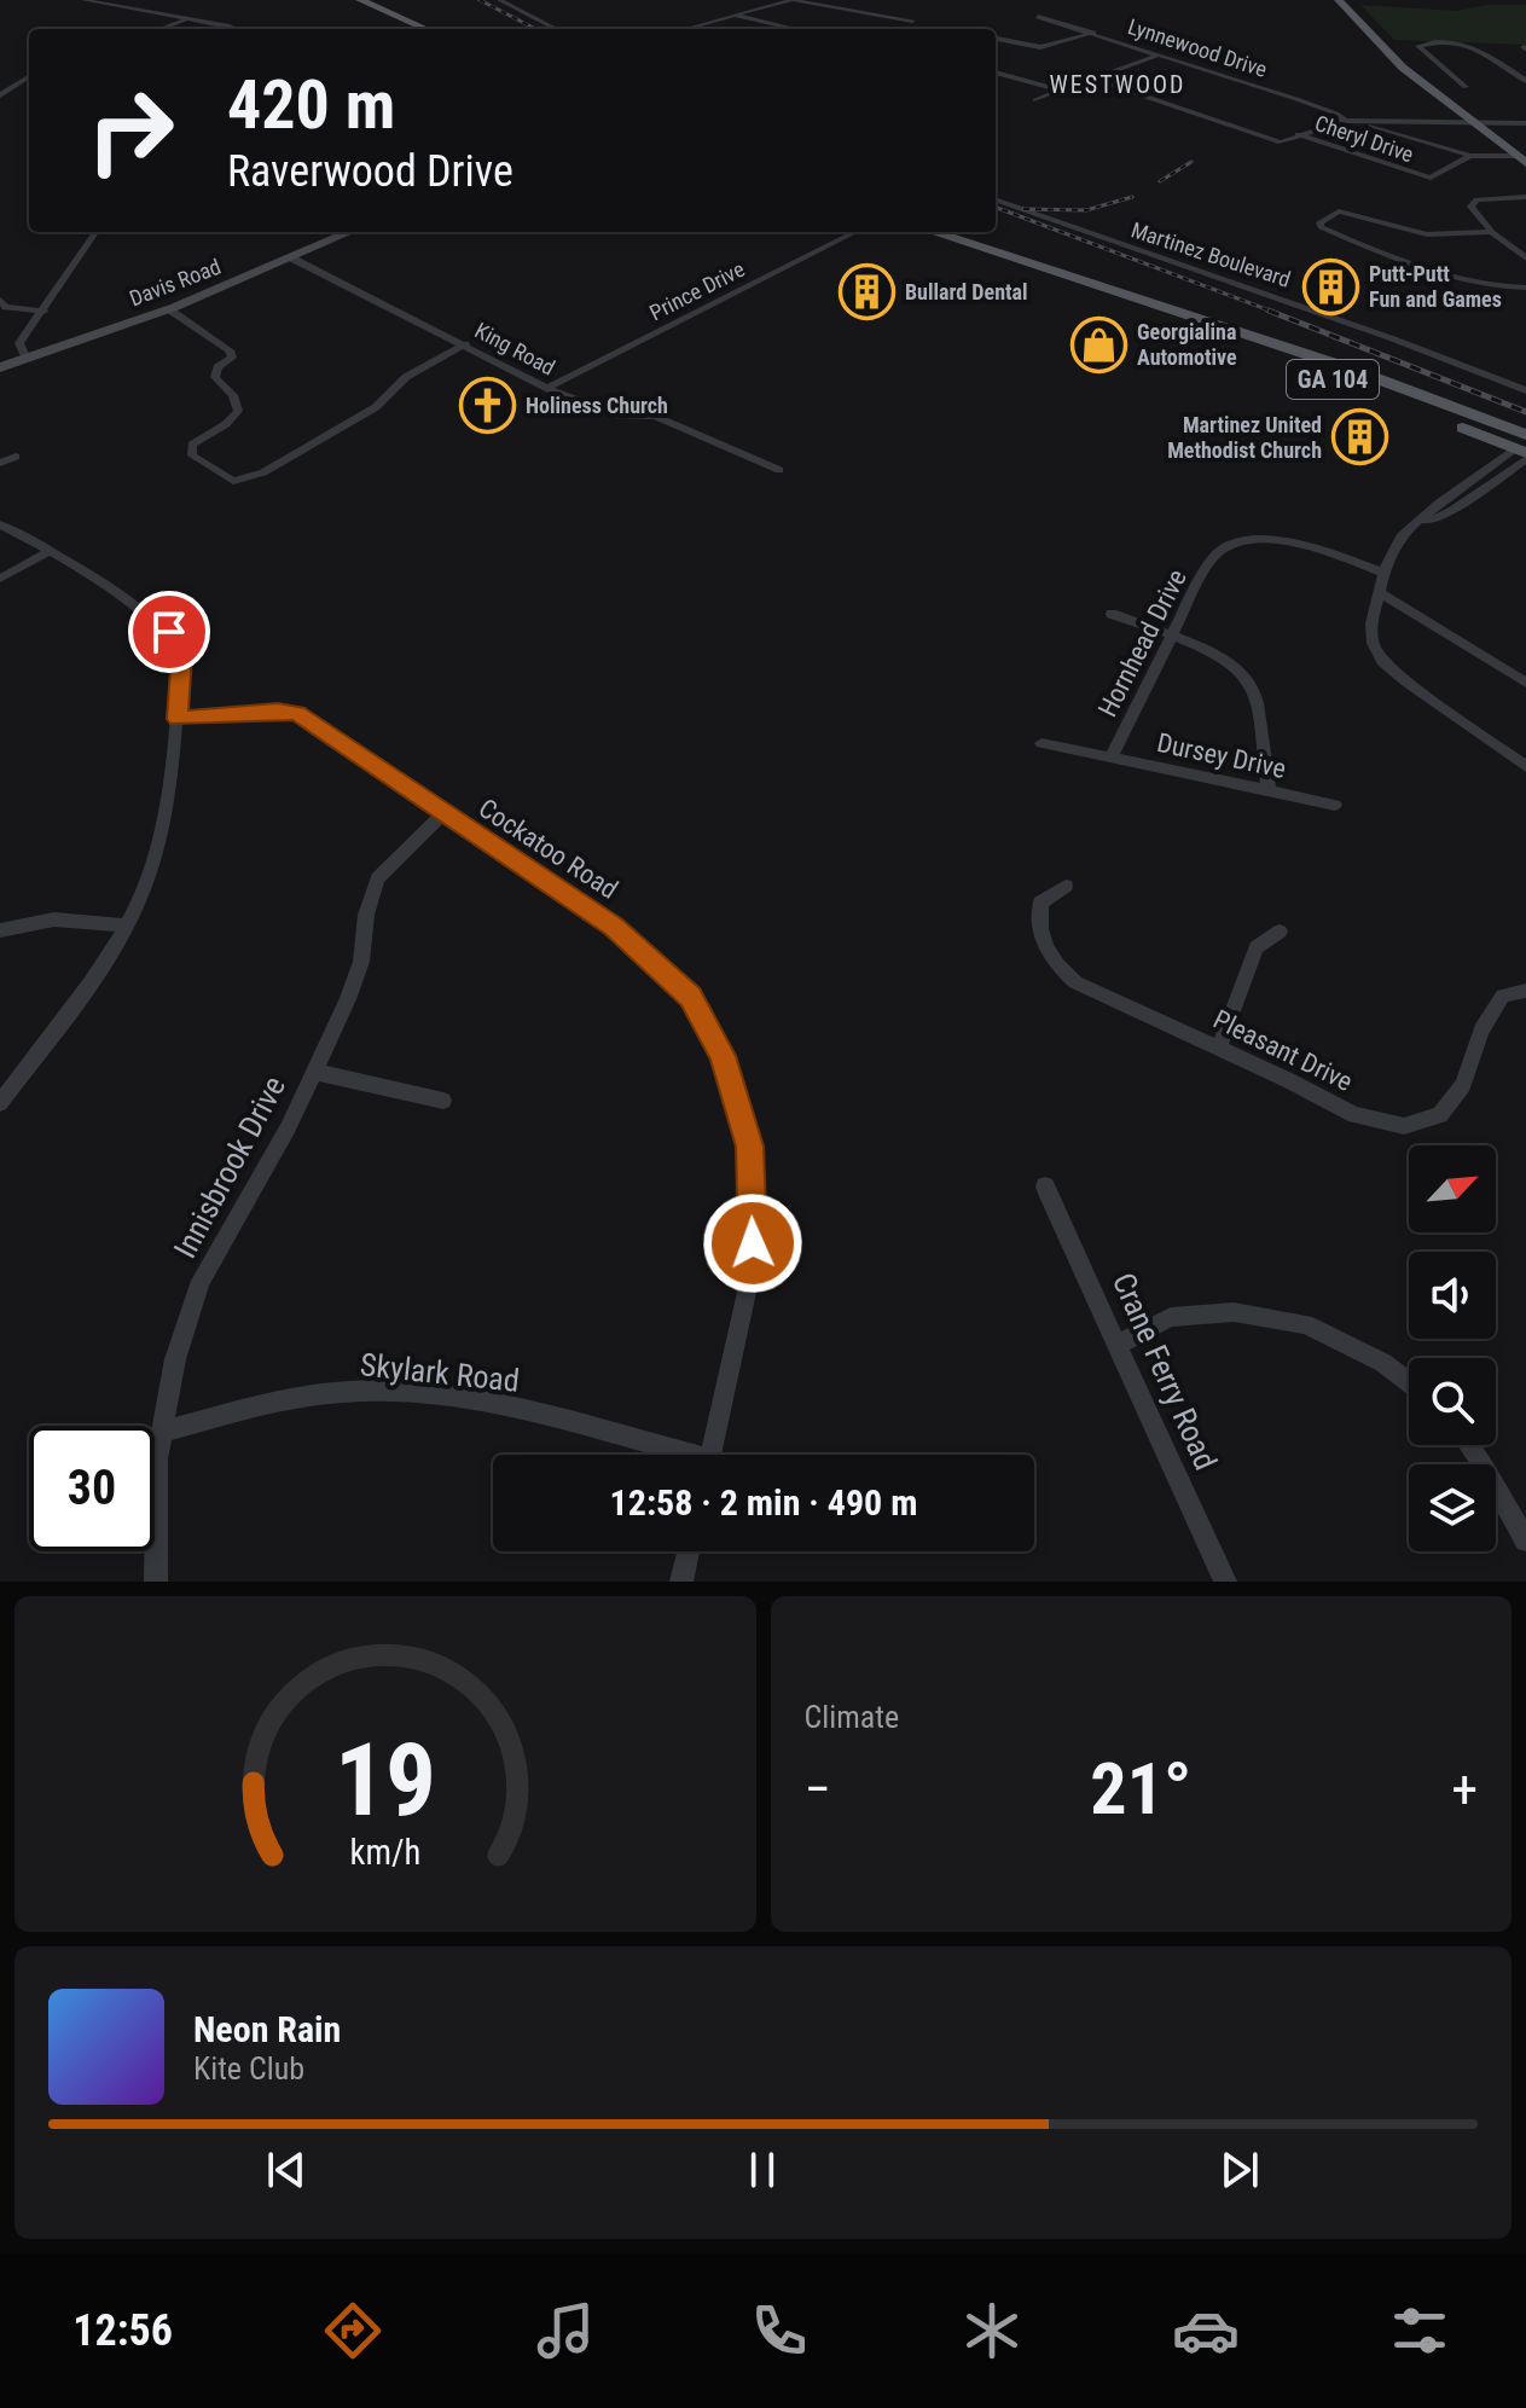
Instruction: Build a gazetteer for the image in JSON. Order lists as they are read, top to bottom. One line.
{"streets":{"main road":["Davis Road","GA 104"],"street":["Lynnewood Drive","Cheryl Drive","Martinez Boulevard","Prince Drive","King Road","Hornhead Drive","Dursey Drive","Cockatoo Road","Pleasant Drive","Innisbrook Drive","Crane Ferry Road","Skylark Road"]},"crossings":[["Lynnewood Drive","Cheryl Drive"],["Davis Road","King Road"],["Prince Drive","King Road"],["Hornhead Drive","Dursey Drive"],["Cockatoo Road","Innisbrook Drive"],["Innisbrook Drive","Skylark Road"]],"districts":["WESTWOOD"],"places":{"building":["Putt-Putt Fun and Games","Bullard Dental","Martinez United Methodist Church"],"shop":["Georgialina Automotive"],"church":["Holiness Church"]},"north":"top right","page":{"turn":["420 m","Raverwood Drive"],"limit":"30","trip":"12:58 · 2 min · 490 m","tile":"Climate","heat":["−","21°","+"],"song":["Neon Rain","Kite Club"],"tabs":"12:56","gauge":["19","km/h"]}}
